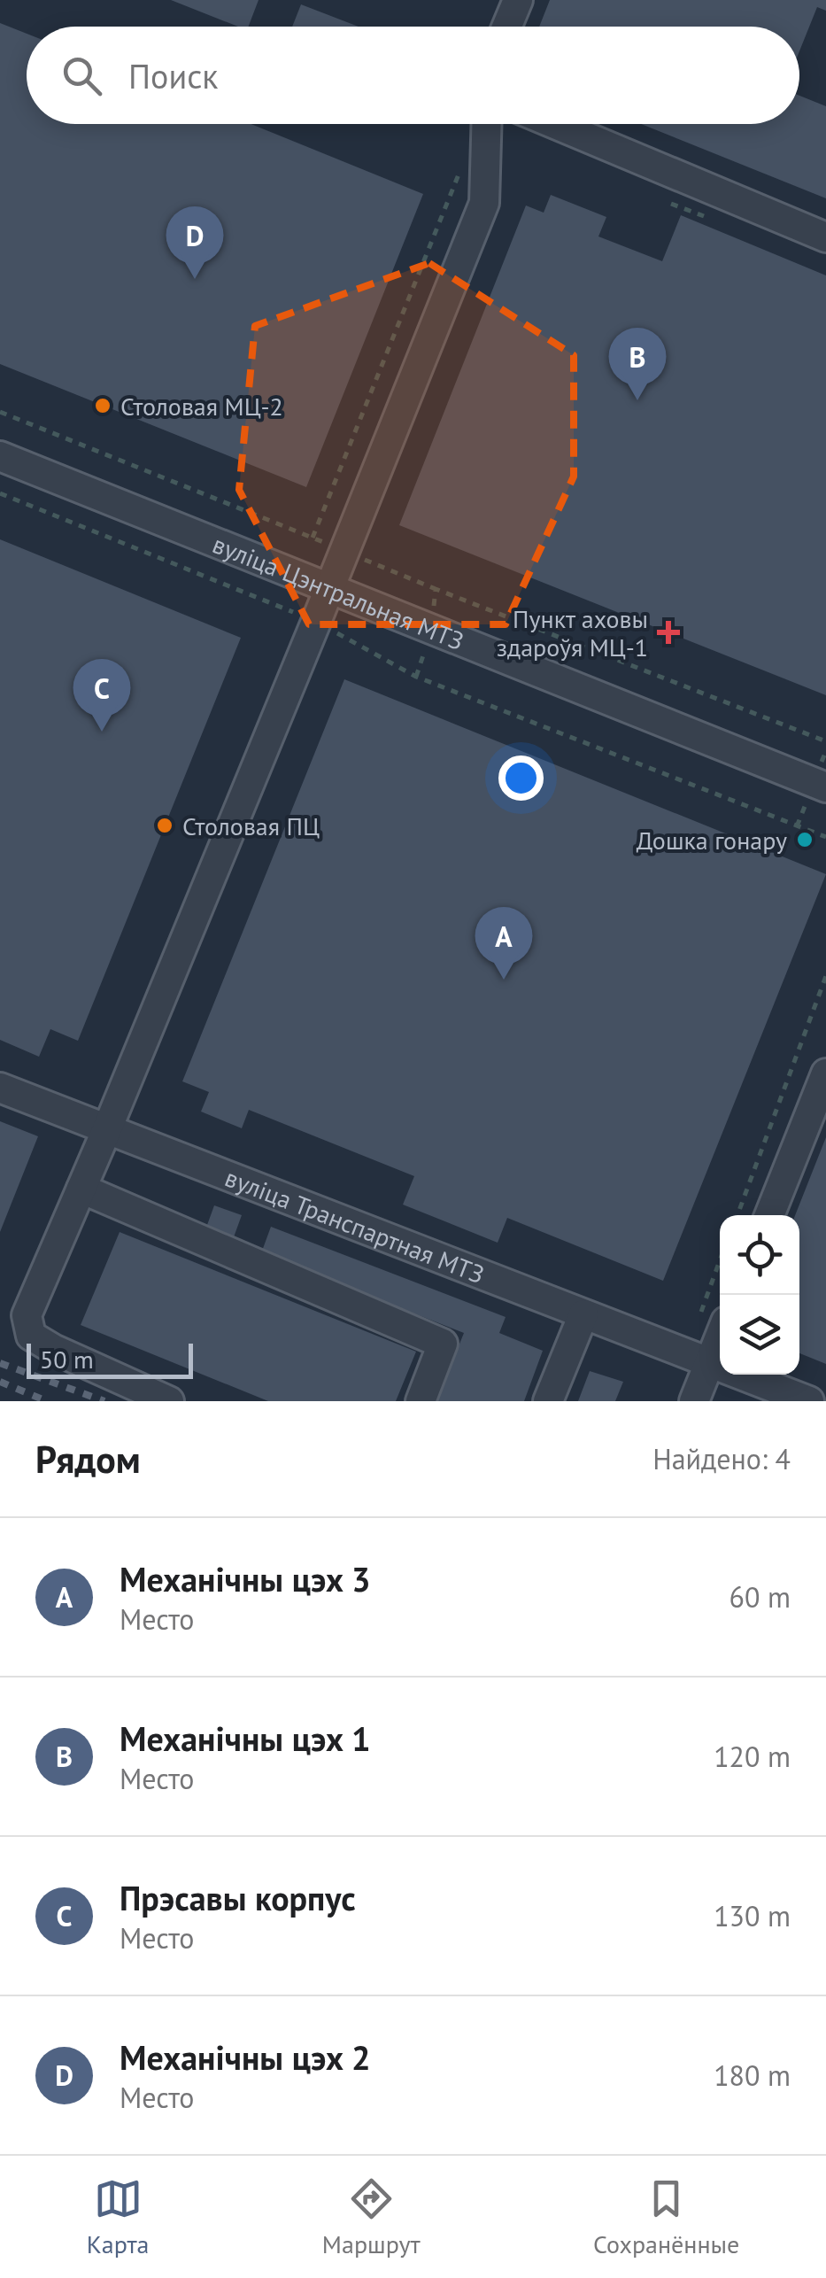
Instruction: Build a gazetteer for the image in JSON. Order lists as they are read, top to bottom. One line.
{"streets":{"lane":["вуліца Цэнтральная МТЗ","вуліца Транспартная МТЗ"]},"places":{"other":["Столовая МЦ-2","Столовая ПЦ","Дошка гонару"],"health":["Пункт аховы здароўя МЦ-1"]},"scale_bar":"50 m","page":{"search":"Поиск","pins":["D","B","C","A"],"scale":"50 m","heading":["Рядом","Найдено: 4"],"list":[{"mark":"A","name":"Механічны цэх 3","note":"Место","value":"60 m"},{"mark":"B","name":"Механічны цэх 1","note":"Место","value":"120 m"},{"mark":"C","name":"Прэсавы корпус","note":"Место","value":"130 m"},{"mark":"D","name":"Механічны цэх 2","note":"Место","value":"180 m"}],"nav":["Карта","Маршрут","Сохранённые"]}}
